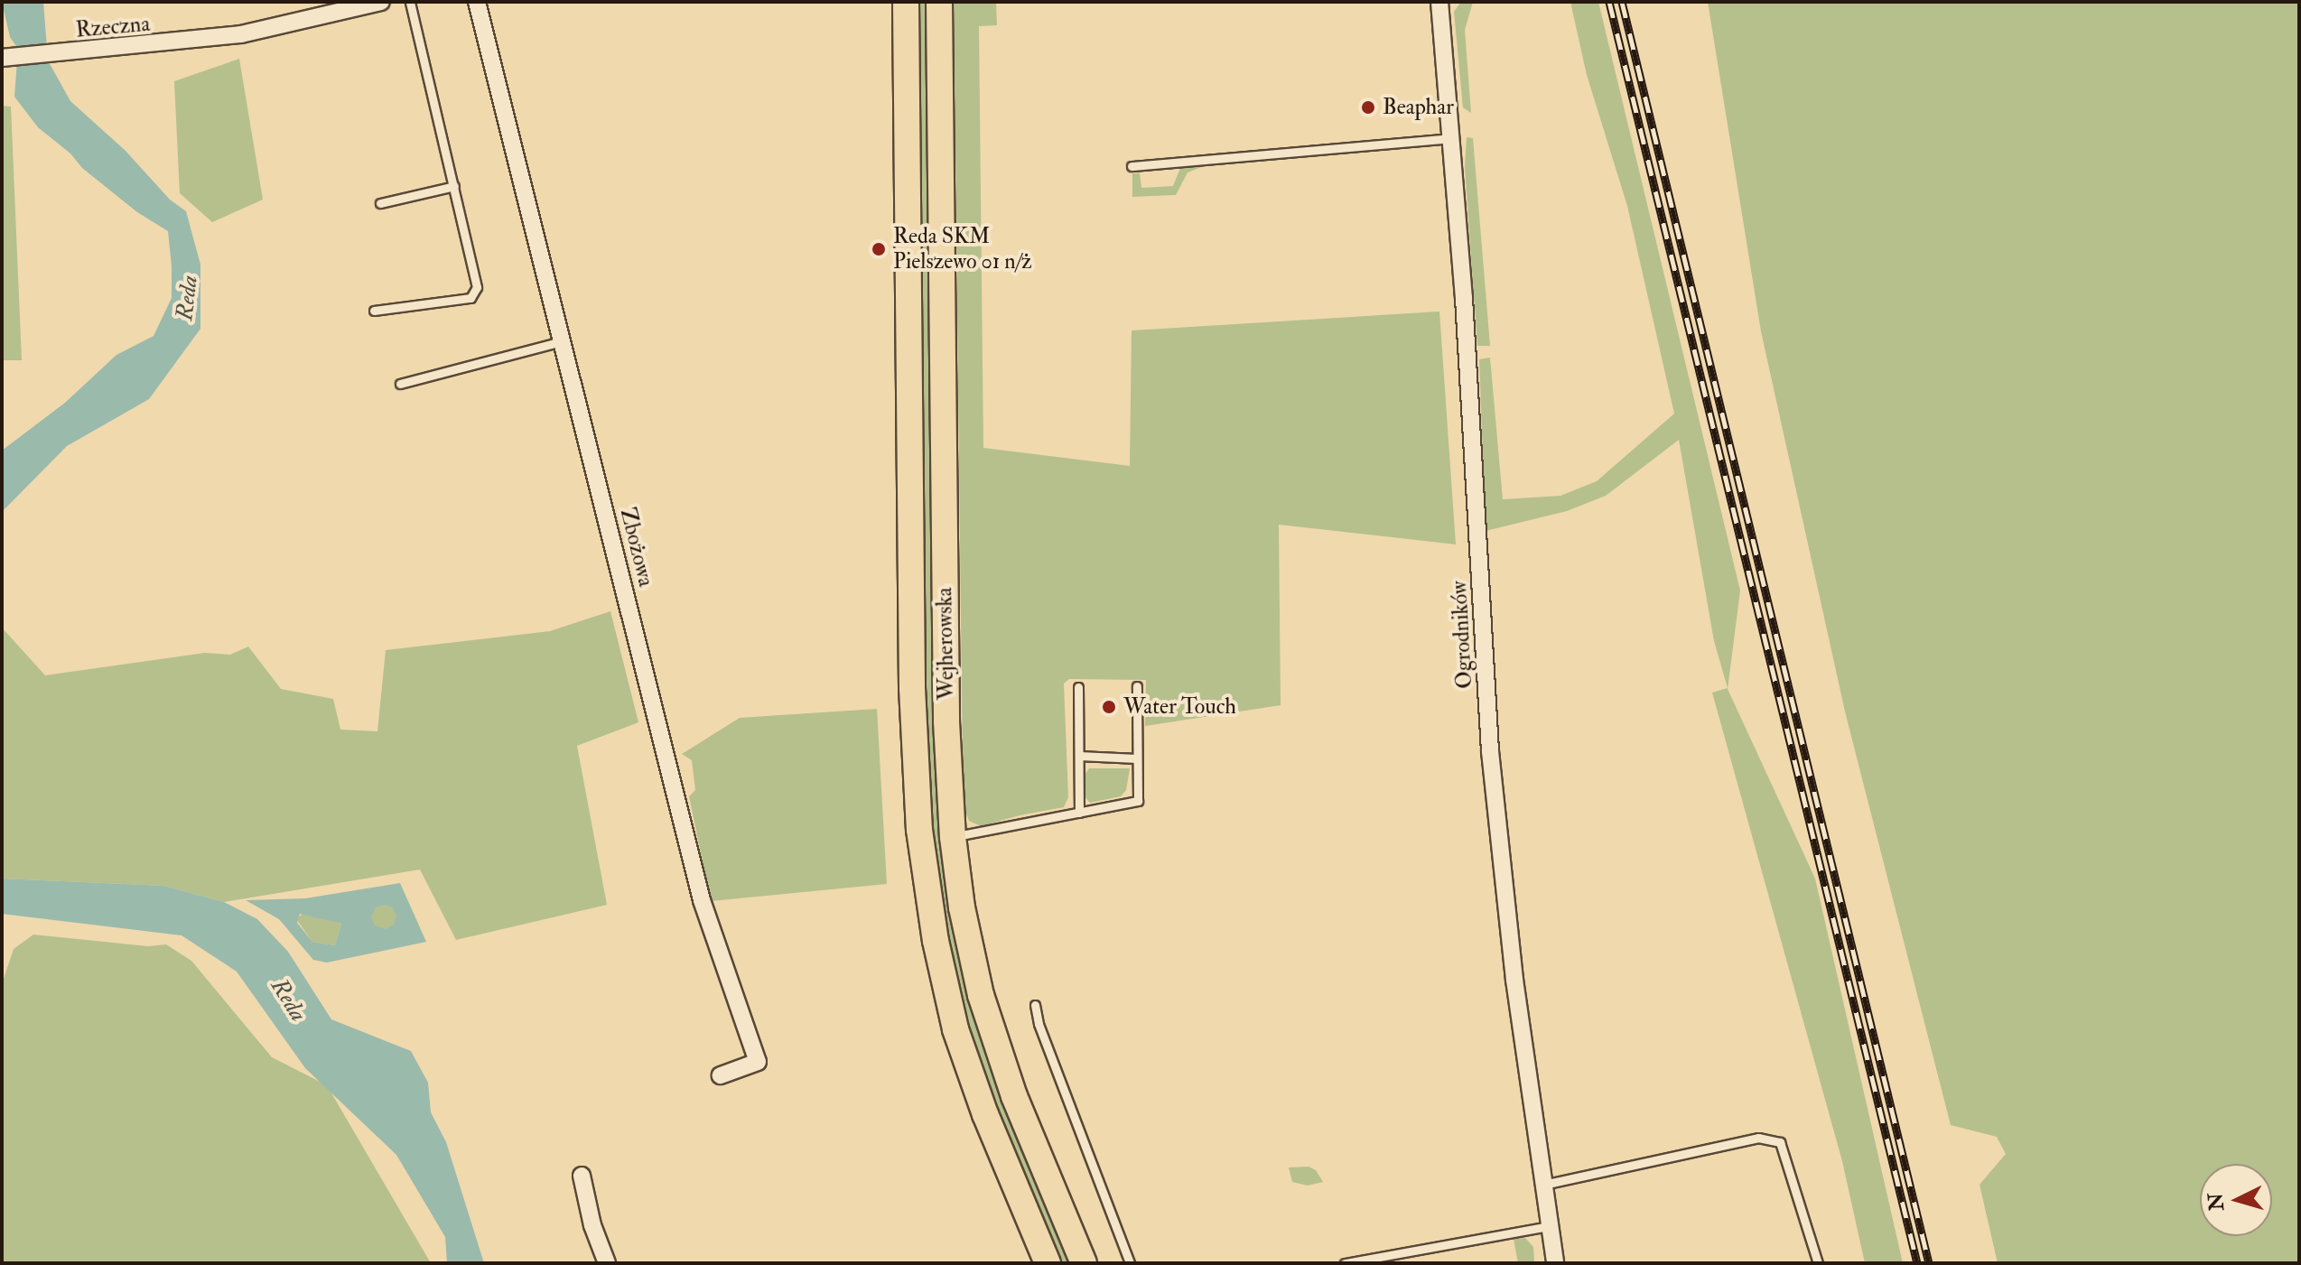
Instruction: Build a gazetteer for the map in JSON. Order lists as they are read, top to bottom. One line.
{"streets":{"main road":["Wejherowska"],"street":["Rzeczna","Zbożowa","Ogrodników"]},"water":["Reda"],"places":["Beaphar","Reda SKM Pielszewo 01 n/ż","Water Touch"],"north":"left"}
